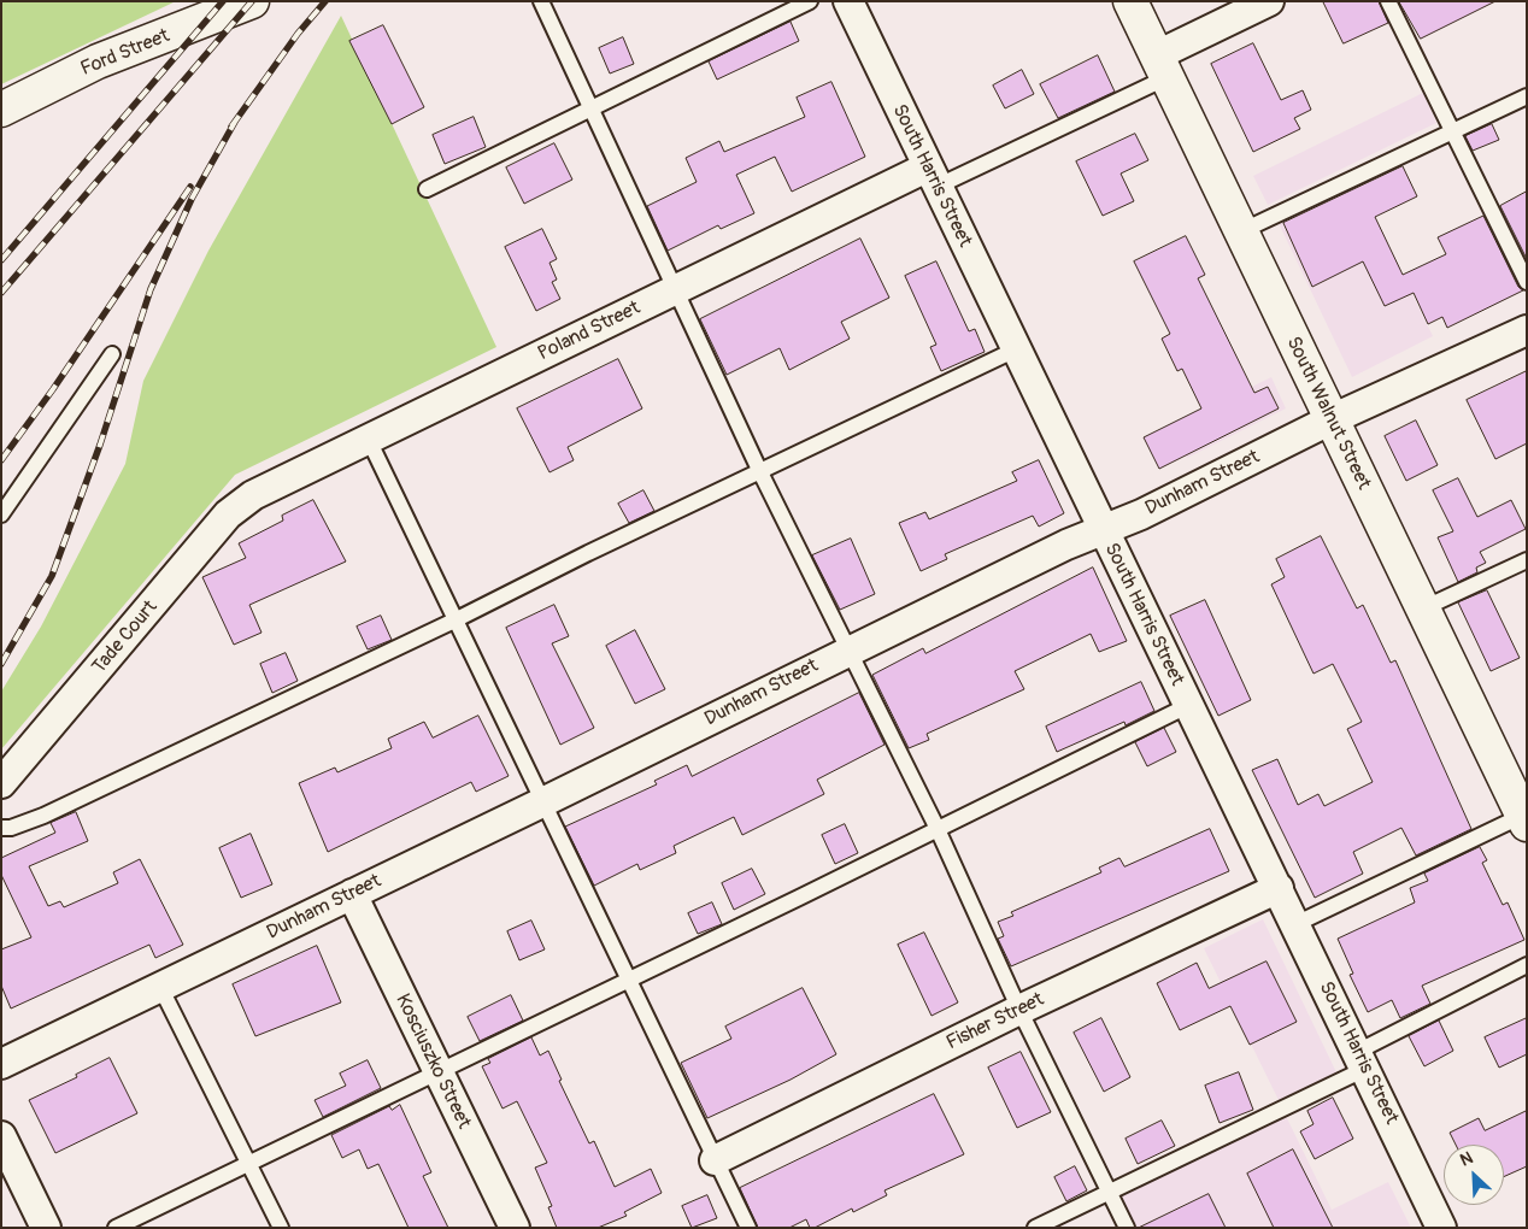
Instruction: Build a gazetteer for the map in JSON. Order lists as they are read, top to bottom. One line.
{"streets":{"street":["Ford Street","South Harris Street","Poland Street","South Walnut Street","Dunham Street","Tade Court","Fisher Street","Kosciuszko Street"]},"crossings":[["South Harris Street","Poland Street"],["South Harris Street","Dunham Street"],["South Harris Street","Fisher Street"],["Poland Street","Tade Court"],["South Walnut Street","Dunham Street"],["Dunham Street","Kosciuszko Street"]],"north":"top left"}
